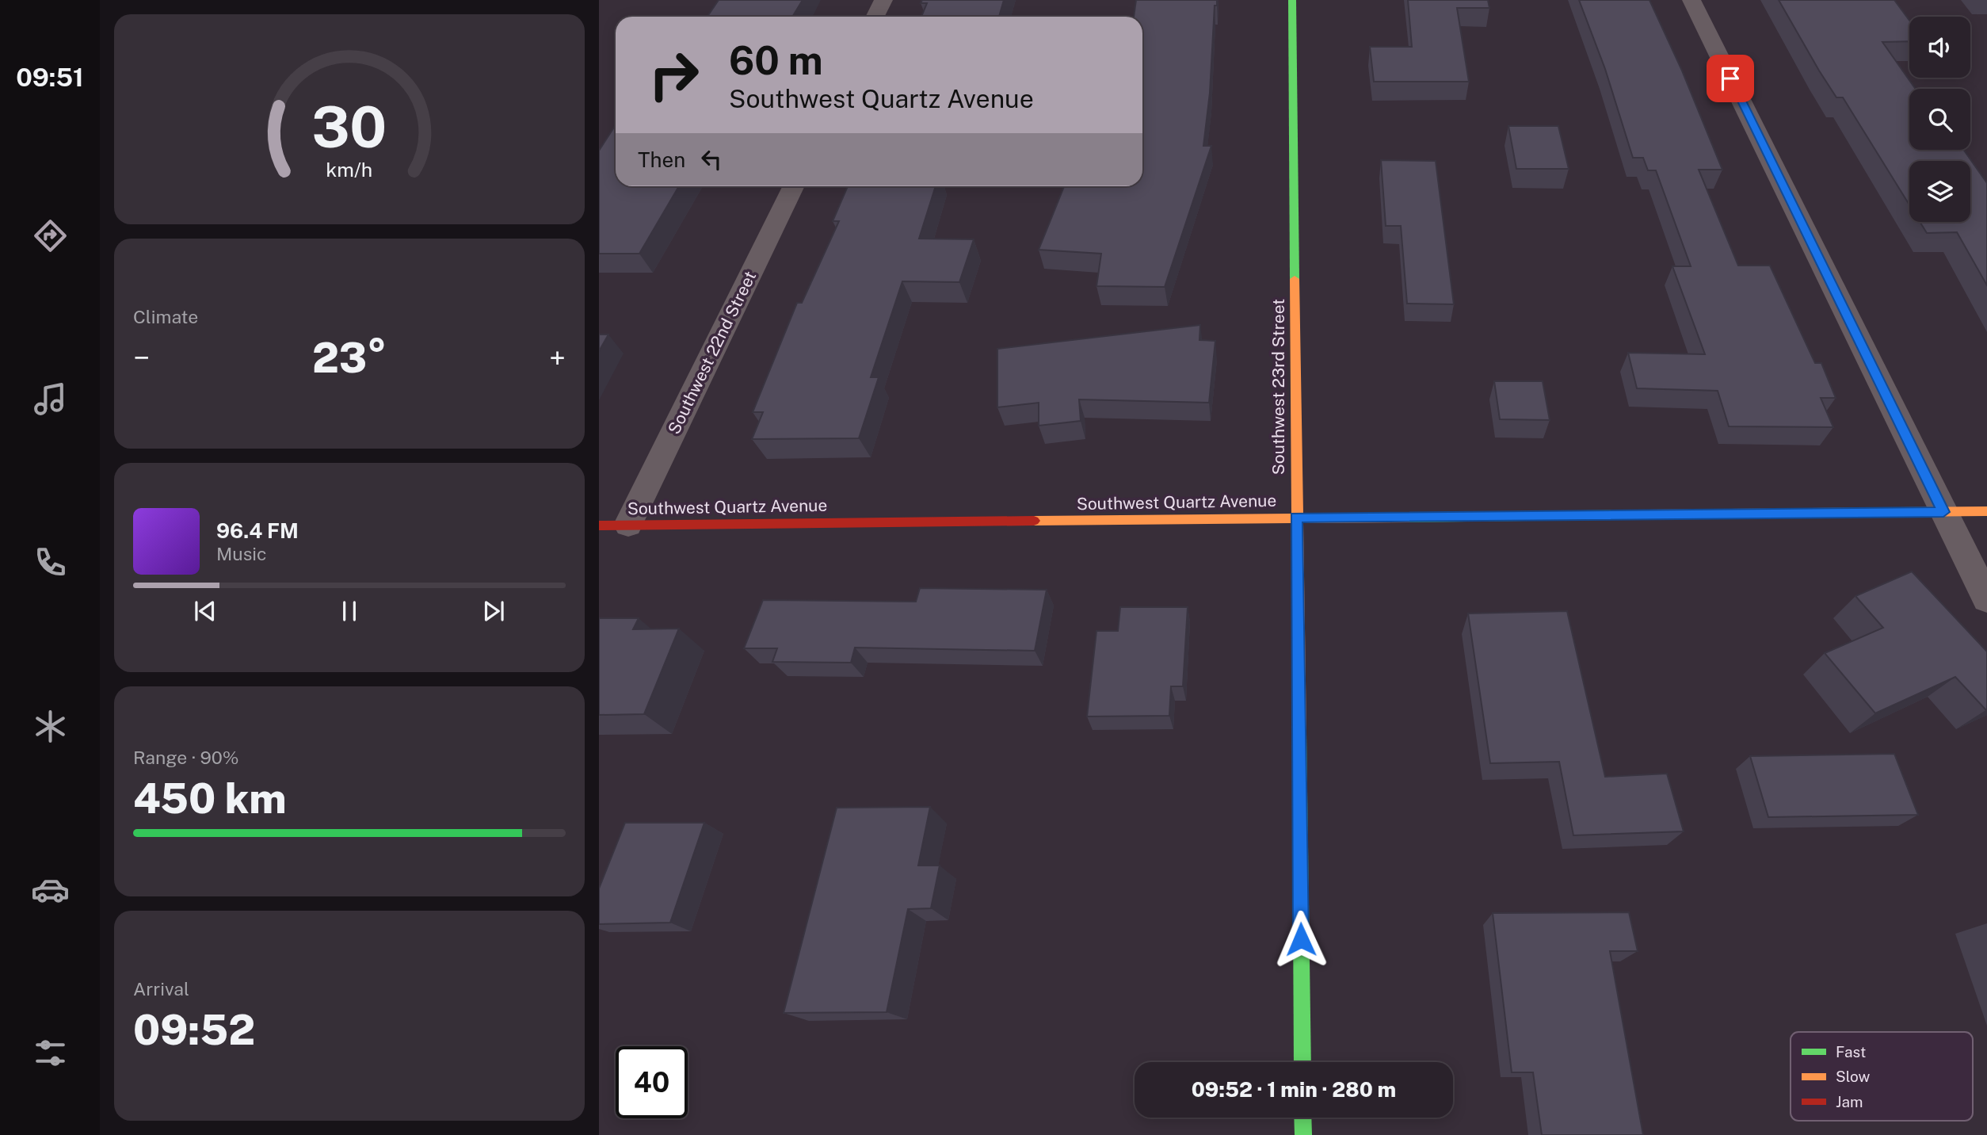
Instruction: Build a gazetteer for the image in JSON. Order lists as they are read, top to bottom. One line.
{"streets":{"street":["Southwest 22nd Street","Southwest 23rd Street","Southwest Quartz Avenue"]},"crossings":[["Southwest 22nd Street","Southwest Quartz Avenue"],["Southwest 23rd Street","Southwest Quartz Avenue"]],"legend":["Fast","Slow","Jam"],"page":{"tabs":"09:51","turn":["60 m","Southwest Quartz Avenue"],"then":"Then","tile":["Climate",["Range · 90%","450 km"],["Arrival","09:52"]],"heat":["−","23°","+"],"song":["96.4 FM","Music"],"limit":"40","trip":"09:52 · 1 min · 280 m","gauge":["30","km/h"]}}
